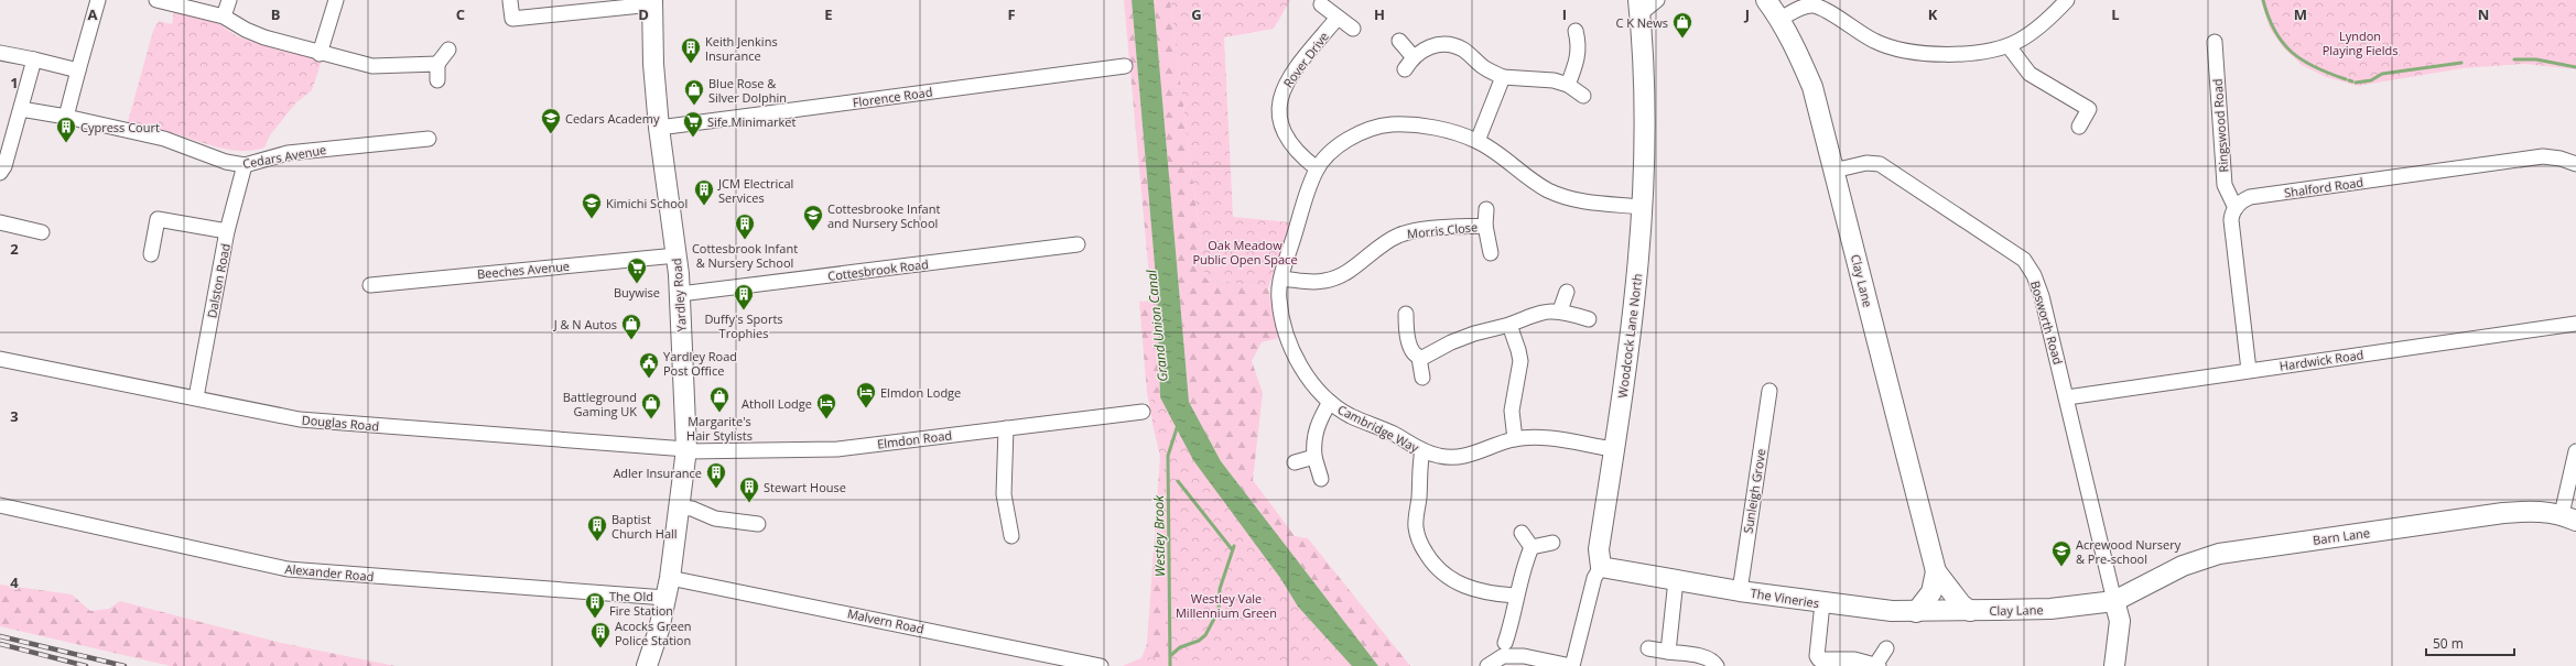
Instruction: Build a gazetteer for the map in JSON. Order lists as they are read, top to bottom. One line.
{"streets":{"street":["Rover Drive","Florence Road","Ringswood Road","Cedars Avenue","Shalford Road","Morris Close","Beeches Avenue","Cottesbrook Road","Dalston Road","Clay Lane","Yardley Road","Bosworth Road","Woodcock Lane North","Hardwick Road","Douglas Road","Cambridge Way","Elmdon Road","Sunleigh Grove","Barn Lane","Alexander Road","The Vineries","Malvern Road"]},"crossings":[["Rover Drive","Cambridge Way"],["Florence Road","Yardley Road"],["Ringswood Road","Shalford Road"],["Cedars Avenue","Dalston Road"],["Morris Close","Cambridge Way"],["Beeches Avenue","Yardley Road"],["Cottesbrook Road","Yardley Road"],["Dalston Road","Douglas Road"],["Clay Lane","Bosworth Road"],["Clay Lane","Barn Lane"],["Clay Lane","The Vineries"],["Yardley Road","Douglas Road"],["Yardley Road","Elmdon Road"],["Yardley Road","Alexander Road"],["Yardley Road","Malvern Road"],["Bosworth Road","Hardwick Road"],["Bosworth Road","Barn Lane"],["Woodcock Lane North","Cambridge Way"],["Woodcock Lane North","The Vineries"],["Douglas Road","Elmdon Road"],["Sunleigh Grove","The Vineries"]],"water":["Grand Union Canal","Westley Brook"],"parks":["Lyndon Playing Fields","Oak Meadow Public Open Space","Westley Vale Millennium Green"],"places":{"shop":["C K News","Blue Rose & Silver Dolphin","J & N Autos","Margarite's Hair Stylists","Battleground Gaming UK"],"building":["Keith Jenkins Insurance","Cypress Court","JCM Electrical Services","Cottesbrook Infant & Nursery School","Duffy's Sports Trophies","Adler Insurance","Stewart House","Baptist Church Hall","The Old Fire Station","Acocks Green Police Station"],"school or university":["Cedars Academy","Kimichi School","Cottesbrooke Infant and Nursery School","Acrewood Nursery & Pre-school"],"supermarket":["Sife Minimarket","Buywise"],"public building":["Yardley Road Post Office"],"hotel":["Elmdon Lodge","Atholl Lodge"]},"scale_bar":"50 m","grid":{"columns":["A","B","C","D","E","F","G","H","I","J","K","L","M","N"],"rows":["1","2","3","4"]}}
